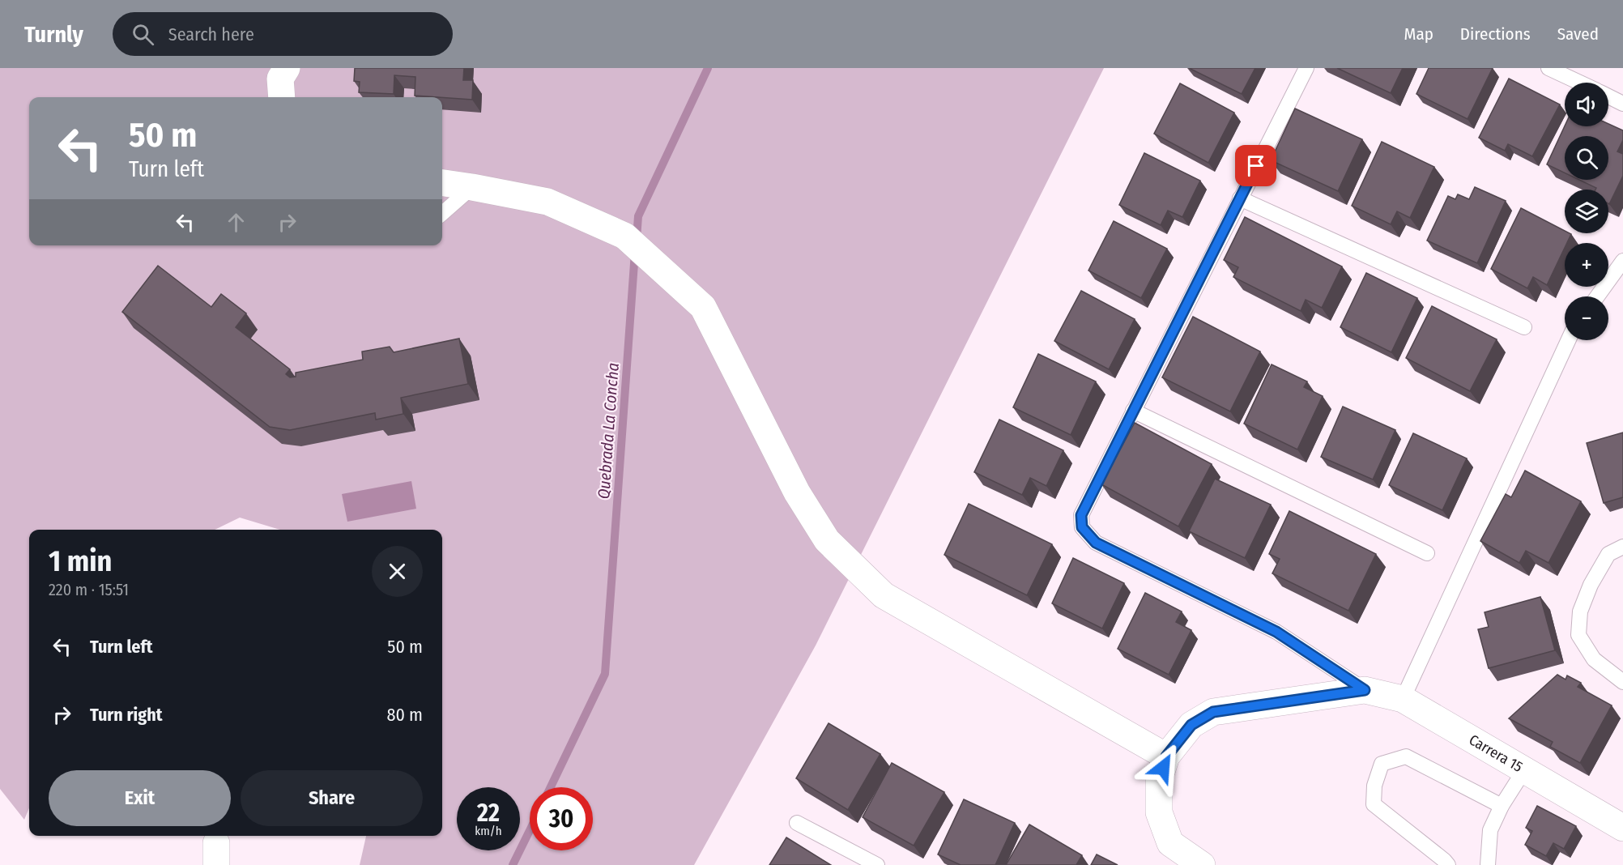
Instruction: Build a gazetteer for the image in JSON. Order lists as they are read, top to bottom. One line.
{"streets":{"street":["Carrera 15"]},"water":["Quebrada La Concha"],"page":{"header":"Turnly","search":"Search here","nav":["Map","Directions","Saved"],"map_buttons":["+","−"],"turn":["50 m","Turn left"],"heading":["1 min","220 m · 15:51"],"list":[{"name":"Turn left","value":"50 m"},{"name":"Turn right","value":"80 m"}],"buttons":["Exit","Share"],"speed":"22 km/h","limit":"30"}}
